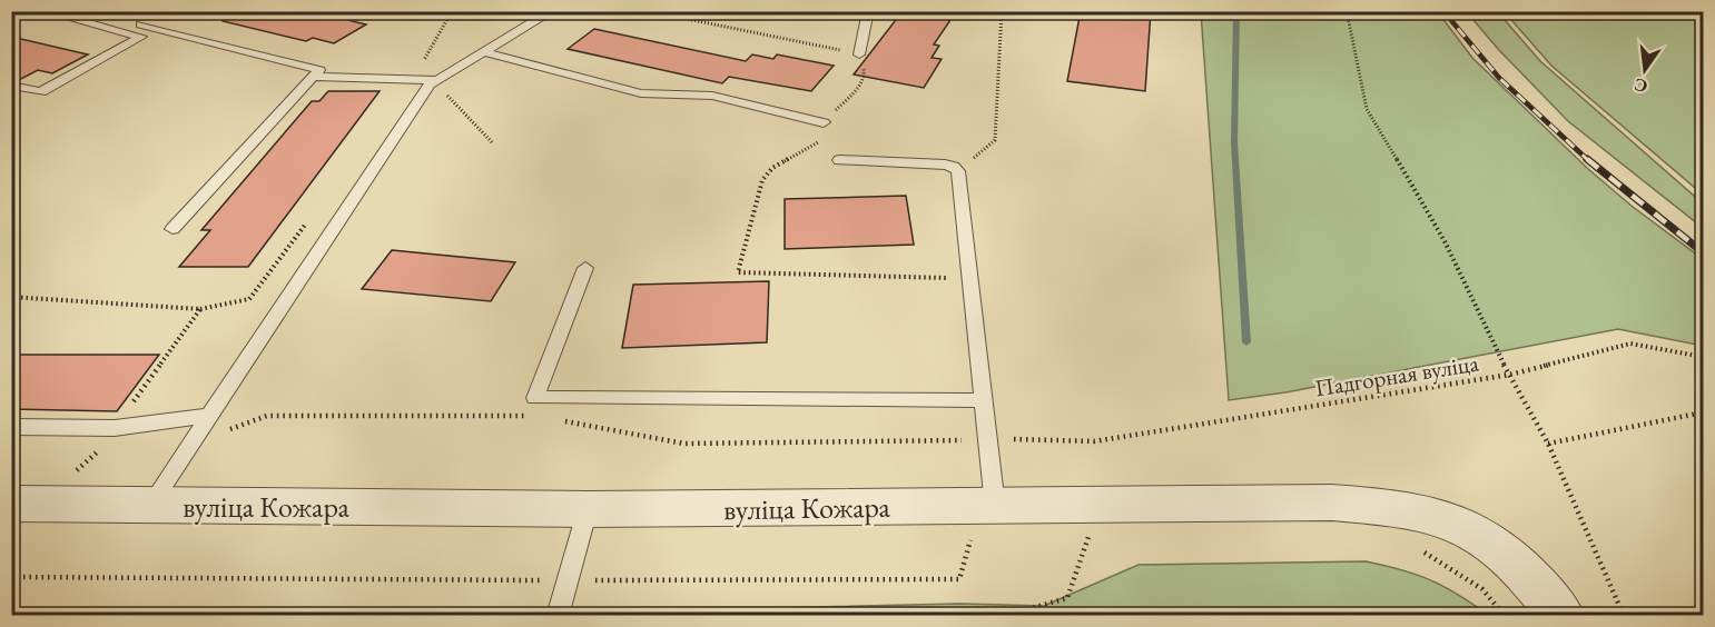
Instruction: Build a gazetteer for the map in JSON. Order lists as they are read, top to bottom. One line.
{"streets":{"street":["вуліца Кожара"],"path":["Падгорная вуліца"]},"north":"bottom"}
